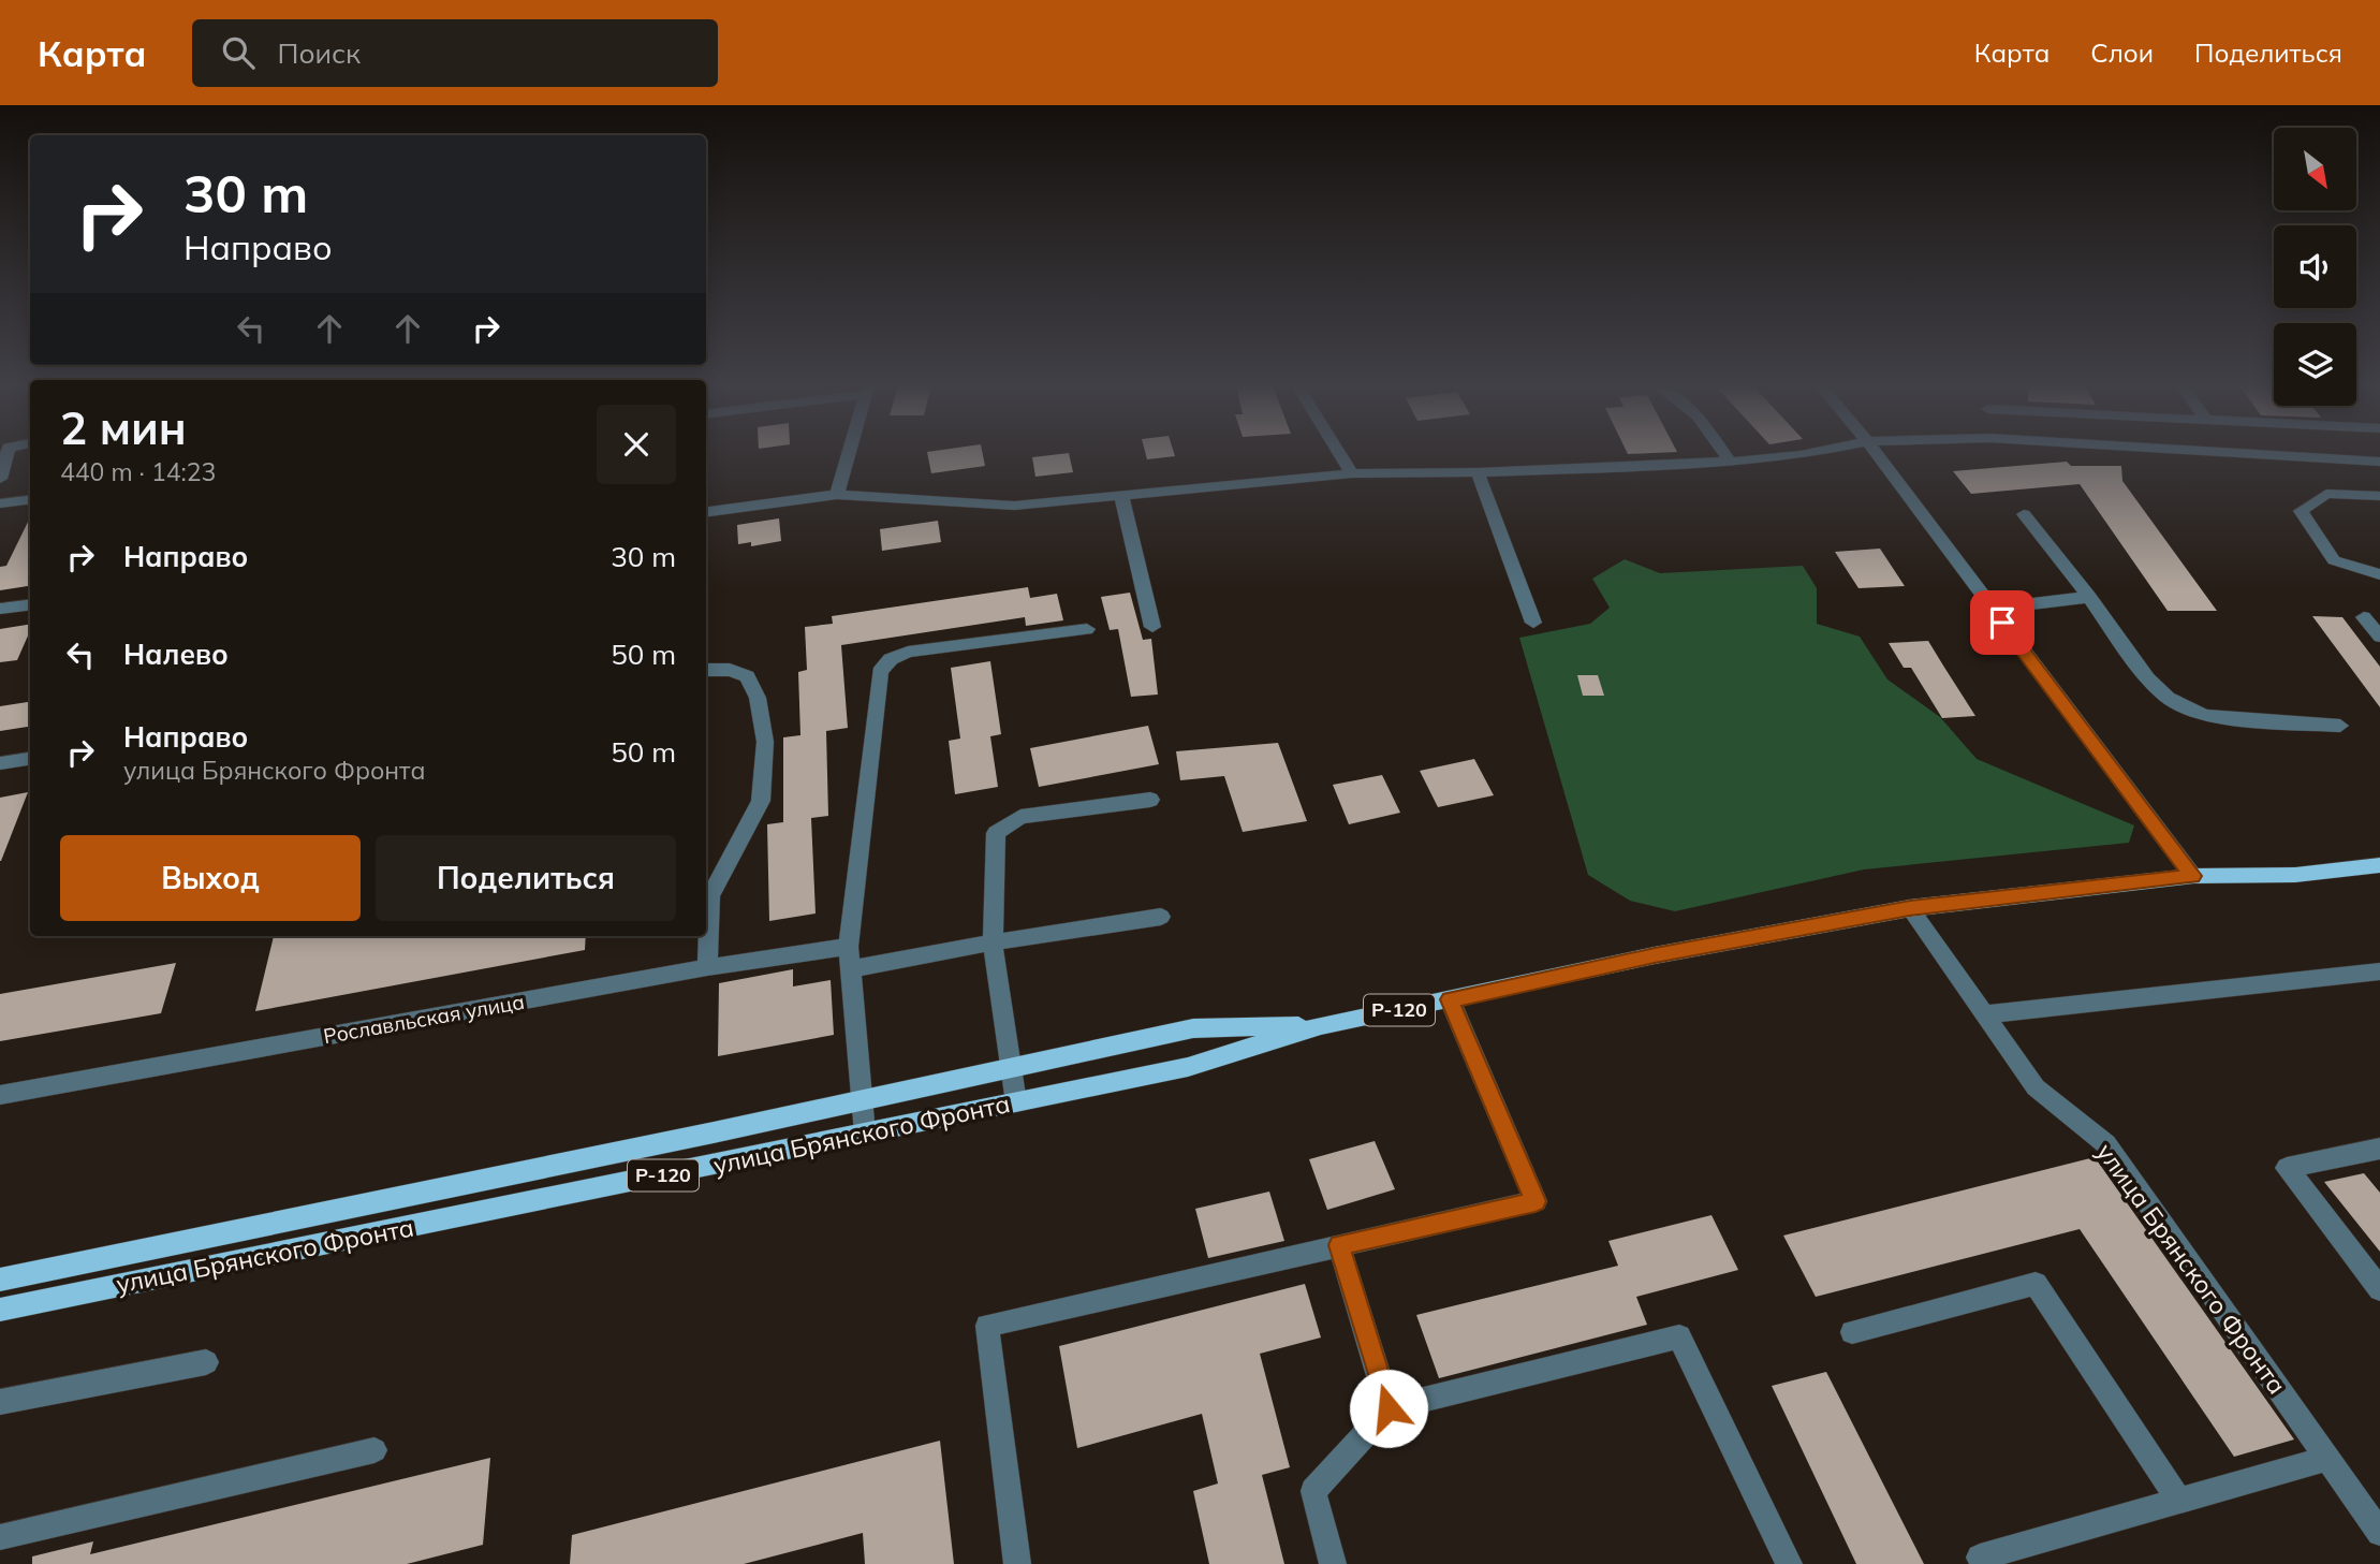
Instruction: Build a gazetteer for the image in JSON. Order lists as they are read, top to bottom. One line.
{"streets":{"main road":["Р-120","улица Брянского Фронта"],"street":["Рославльская улица"]},"north":"bottom right","page":{"header":"Карта","search":"Поиск","nav":["Карта","Слои","Поделиться"],"turn":["30 m","Направо"],"heading":["2 мин","440 m · 14:23"],"list":[{"name":"Направо","value":"30 m"},{"name":"Налево","value":"50 m"},{"name":"Направо","note":"улица Брянского Фронта","value":"50 m"}],"buttons":["Выход","Поделиться"]}}
